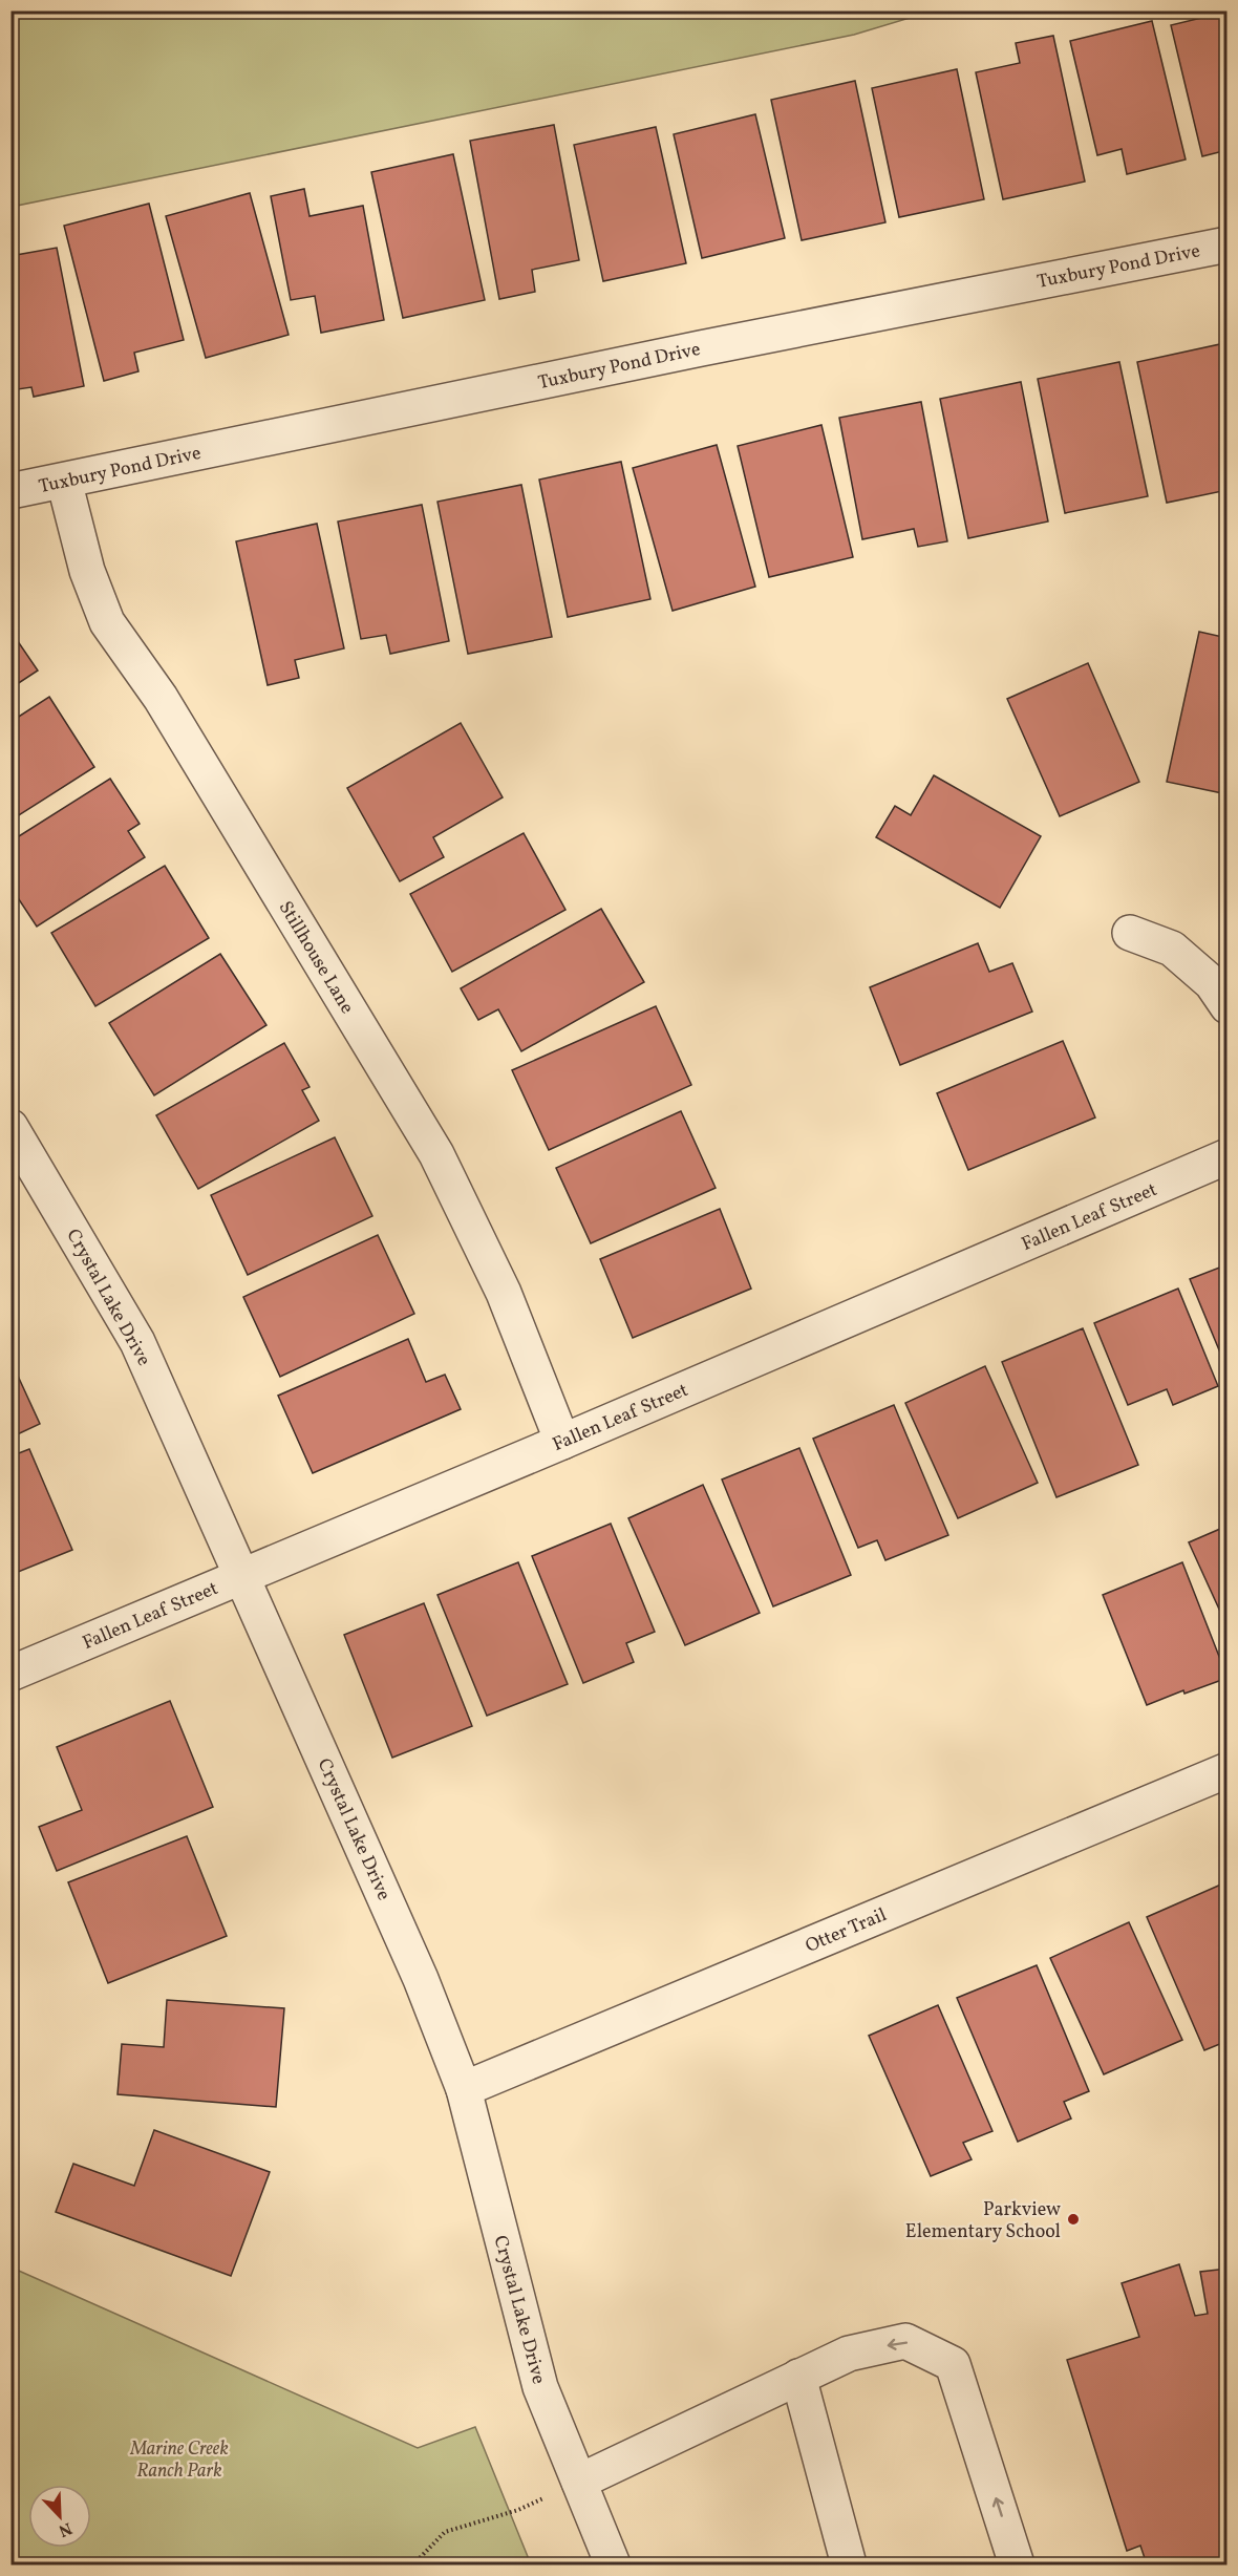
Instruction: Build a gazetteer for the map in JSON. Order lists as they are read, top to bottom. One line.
{"streets":{"street":["Tuxbury Pond Drive","Stillhouse Lane","Fallen Leaf Street","Crystal Lake Drive","Otter Trail"]},"crossings":[["Tuxbury Pond Drive","Stillhouse Lane"],["Stillhouse Lane","Fallen Leaf Street"],["Fallen Leaf Street","Crystal Lake Drive"],["Crystal Lake Drive","Otter Trail"]],"parks":["Marine Creek Ranch Park"],"places":["Parkview Elementary School"],"north":"bottom right"}
